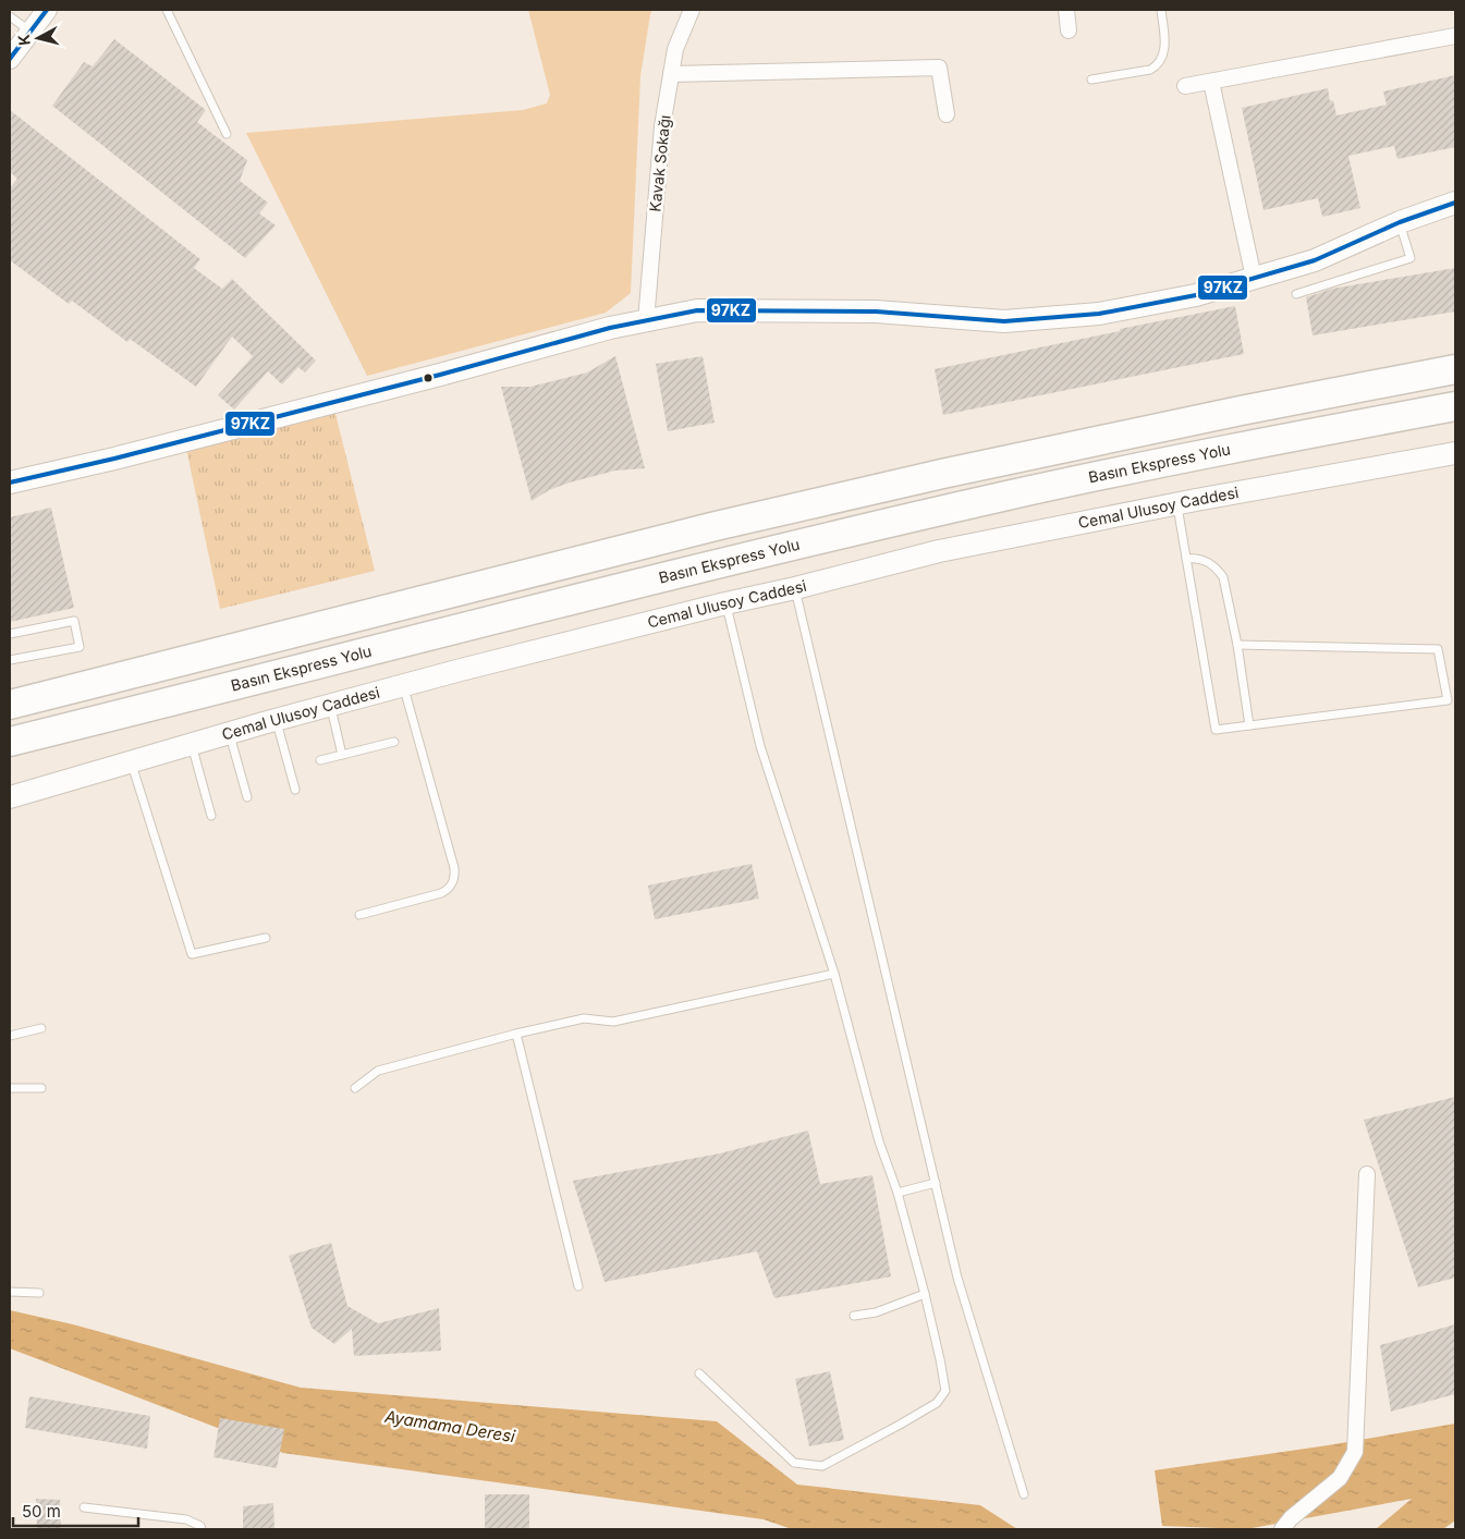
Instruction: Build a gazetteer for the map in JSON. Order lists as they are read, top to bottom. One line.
{"streets":{"highway":["Basın Ekspress Yolu"],"main road":["Cemal Ulusoy Caddesi"],"street":["Kavak Sokağı"]},"water":["Ayamama Deresi"],"lines":["transit line 97KZ"],"scale_bar":"50 m","north":"left"}
